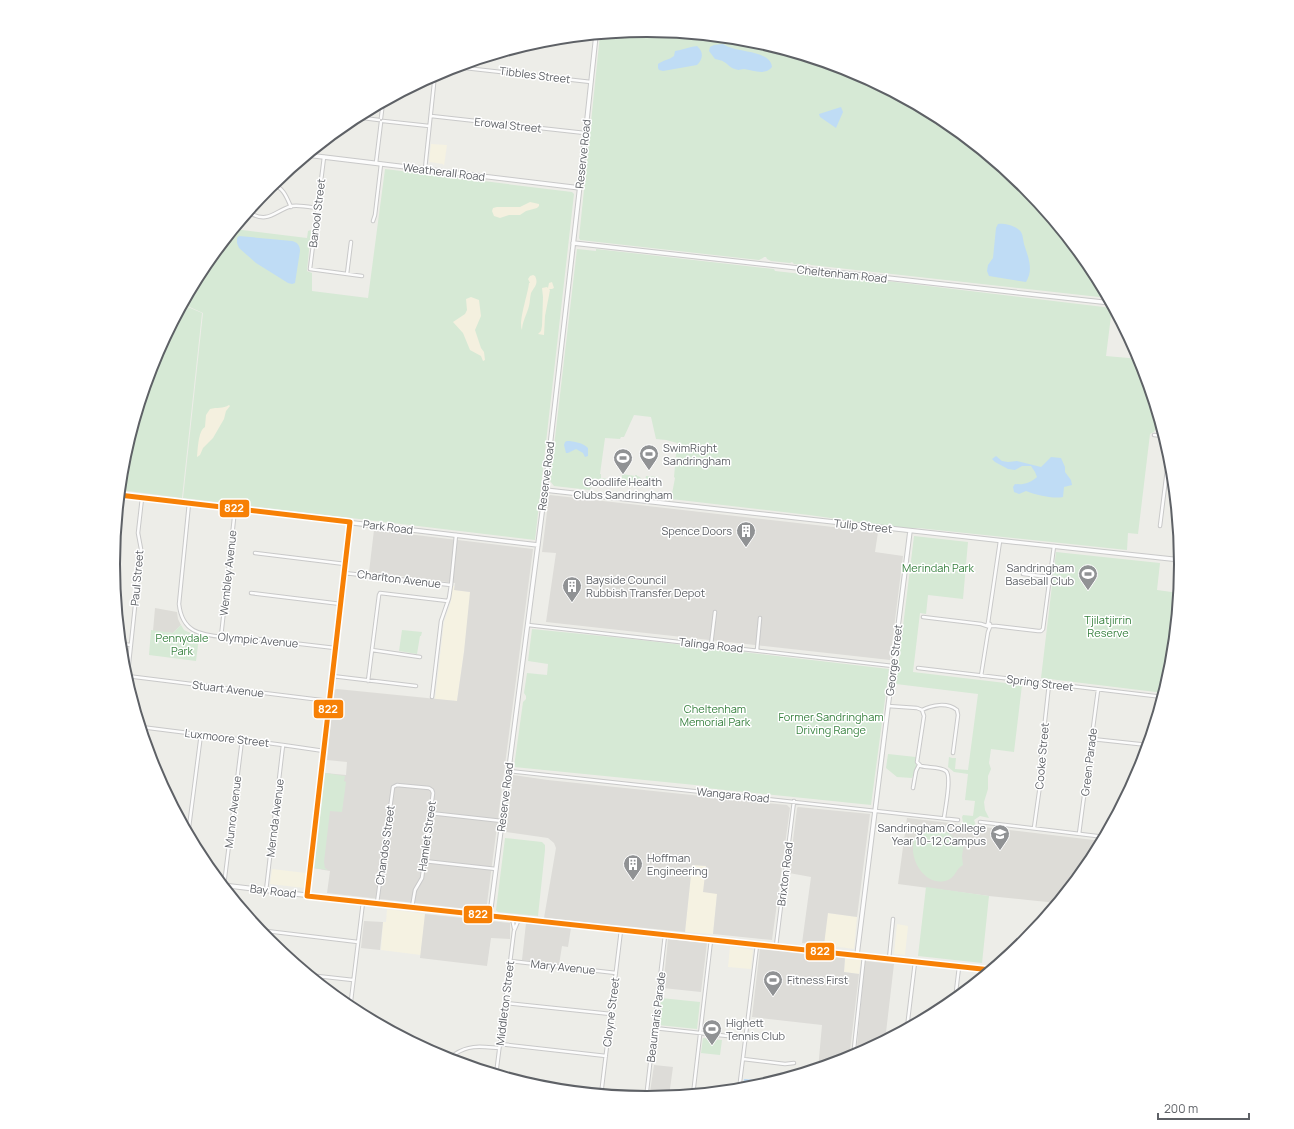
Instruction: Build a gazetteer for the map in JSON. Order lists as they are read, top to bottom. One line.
{"streets":{"street":["Tibbles Street","Erowal Street","Reserve Road","Weatherall Road","Banool Street","Cheltenham Road","Tulip Street","Park Road","Wembley Avenue","Paul Street","Charlton Avenue","Olympic Avenue","Talinga Road","George Street","Spring Street","Stuart Avenue","Luxmoore Street","Cooke Street","Green Parade","Wangara Road","Munro Avenue","Mernda Avenue","Hamlet Street","Chandos Street","Brixton Road","Bay Road","Mary Avenue","Middleton Street","Cloyne Street","Beaumaris Parade"]},"crossings":[["Tibbles Street","Reserve Road"],["Erowal Street","Reserve Road"],["Reserve Road","Weatherall Road"],["Reserve Road","Cheltenham Road"],["Reserve Road","Tulip Street"],["Reserve Road","Park Road"],["Reserve Road","Talinga Road"],["Reserve Road","Wangara Road"],["Reserve Road","Bay Road"],["Weatherall Road","Banool Street"],["Tulip Street","George Street"],["Park Road","Wembley Avenue"],["Park Road","Paul Street"],["Park Road","Charlton Avenue"],["Park Road","Olympic Avenue"],["Wembley Avenue","Olympic Avenue"],["Talinga Road","George Street"],["George Street","Wangara Road"],["George Street","Bay Road"],["Spring Street","Cooke Street"],["Spring Street","Green Parade"],["Luxmoore Street","Munro Avenue"],["Luxmoore Street","Mernda Avenue"],["Wangara Road","Brixton Road"],["Mernda Avenue","Bay Road"],["Hamlet Street","Chandos Street"],["Hamlet Street","Bay Road"],["Chandos Street","Bay Road"],["Brixton Road","Bay Road"],["Bay Road","Middleton Street"],["Bay Road","Cloyne Street"],["Bay Road","Beaumaris Parade"],["Mary Avenue","Middleton Street"],["Mary Avenue","Cloyne Street"]],"parks":["Merindah Park","Tjilatjirrin Reserve","Pennydale Park","Cheltenham Memorial Park","Former Sandringham Driving Range"],"places":{"sports":["SwimRight Sandringham","Goodlife Health Clubs Sandringham","Sandringham Baseball Club","Fitness First","Highett Tennis Club"],"building":["Spence Doors","Bayside Council Rubbish Transfer Depot","Hoffman Engineering"],"school or university":["Sandringham College Year 10-12 Campus"]},"lines":["transit line 822"],"scale_bar":"200 m"}
